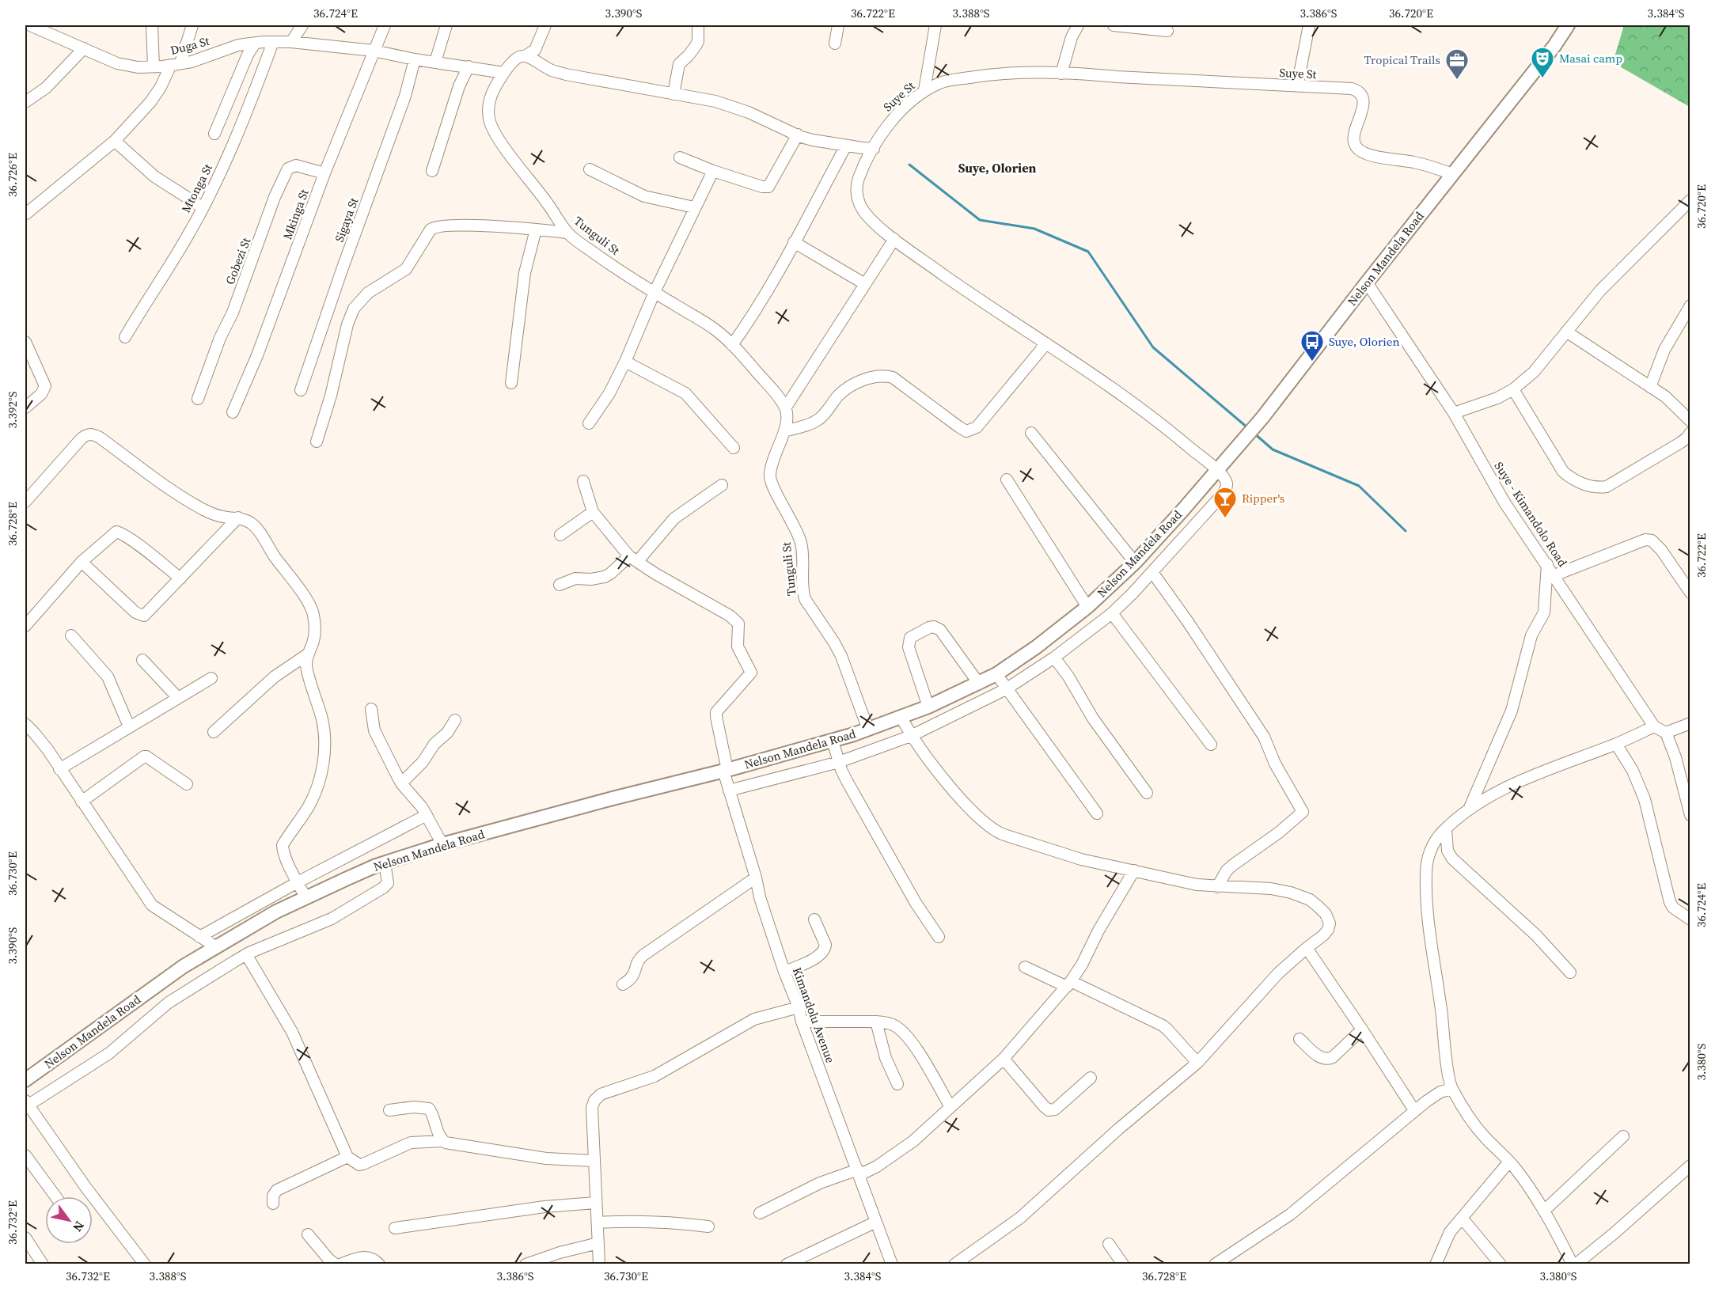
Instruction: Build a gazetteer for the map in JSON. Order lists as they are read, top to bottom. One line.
{"streets":{"main road":["Nelson Mandela Road"],"street":["Duga St","Suye St","Mtonga St","Mkinga St","Sigaya St","Tunguli St","Gobezi St","Suye - Kimandolo Road","Kimandolu Avenue"]},"crossings":[["Duga St","Mtonga St"],["Duga St","Mkinga St"],["Duga St","Sigaya St"],["Duga St","Tunguli St"],["Suye St","Nelson Mandela Road"],["Mkinga St","Gobezi St"],["Tunguli St","Nelson Mandela Road"],["Nelson Mandela Road","Suye - Kimandolo Road"],["Nelson Mandela Road","Kimandolu Avenue"]],"districts":["Suye, Olorien"],"places":{"theatre":["Masai camp"],"office":["Tropical Trails"],"bus stop":["Suye, Olorien"],"bar":["Ripper's"]},"north":"bottom right","coordinates":["36.724°E","3.390°S","36.722°E","3.388°S","3.386°S","36.720°E","3.384°S","36.726°E","3.392°S","36.728°E","36.730°E","3.380°S","36.732°E"]}
